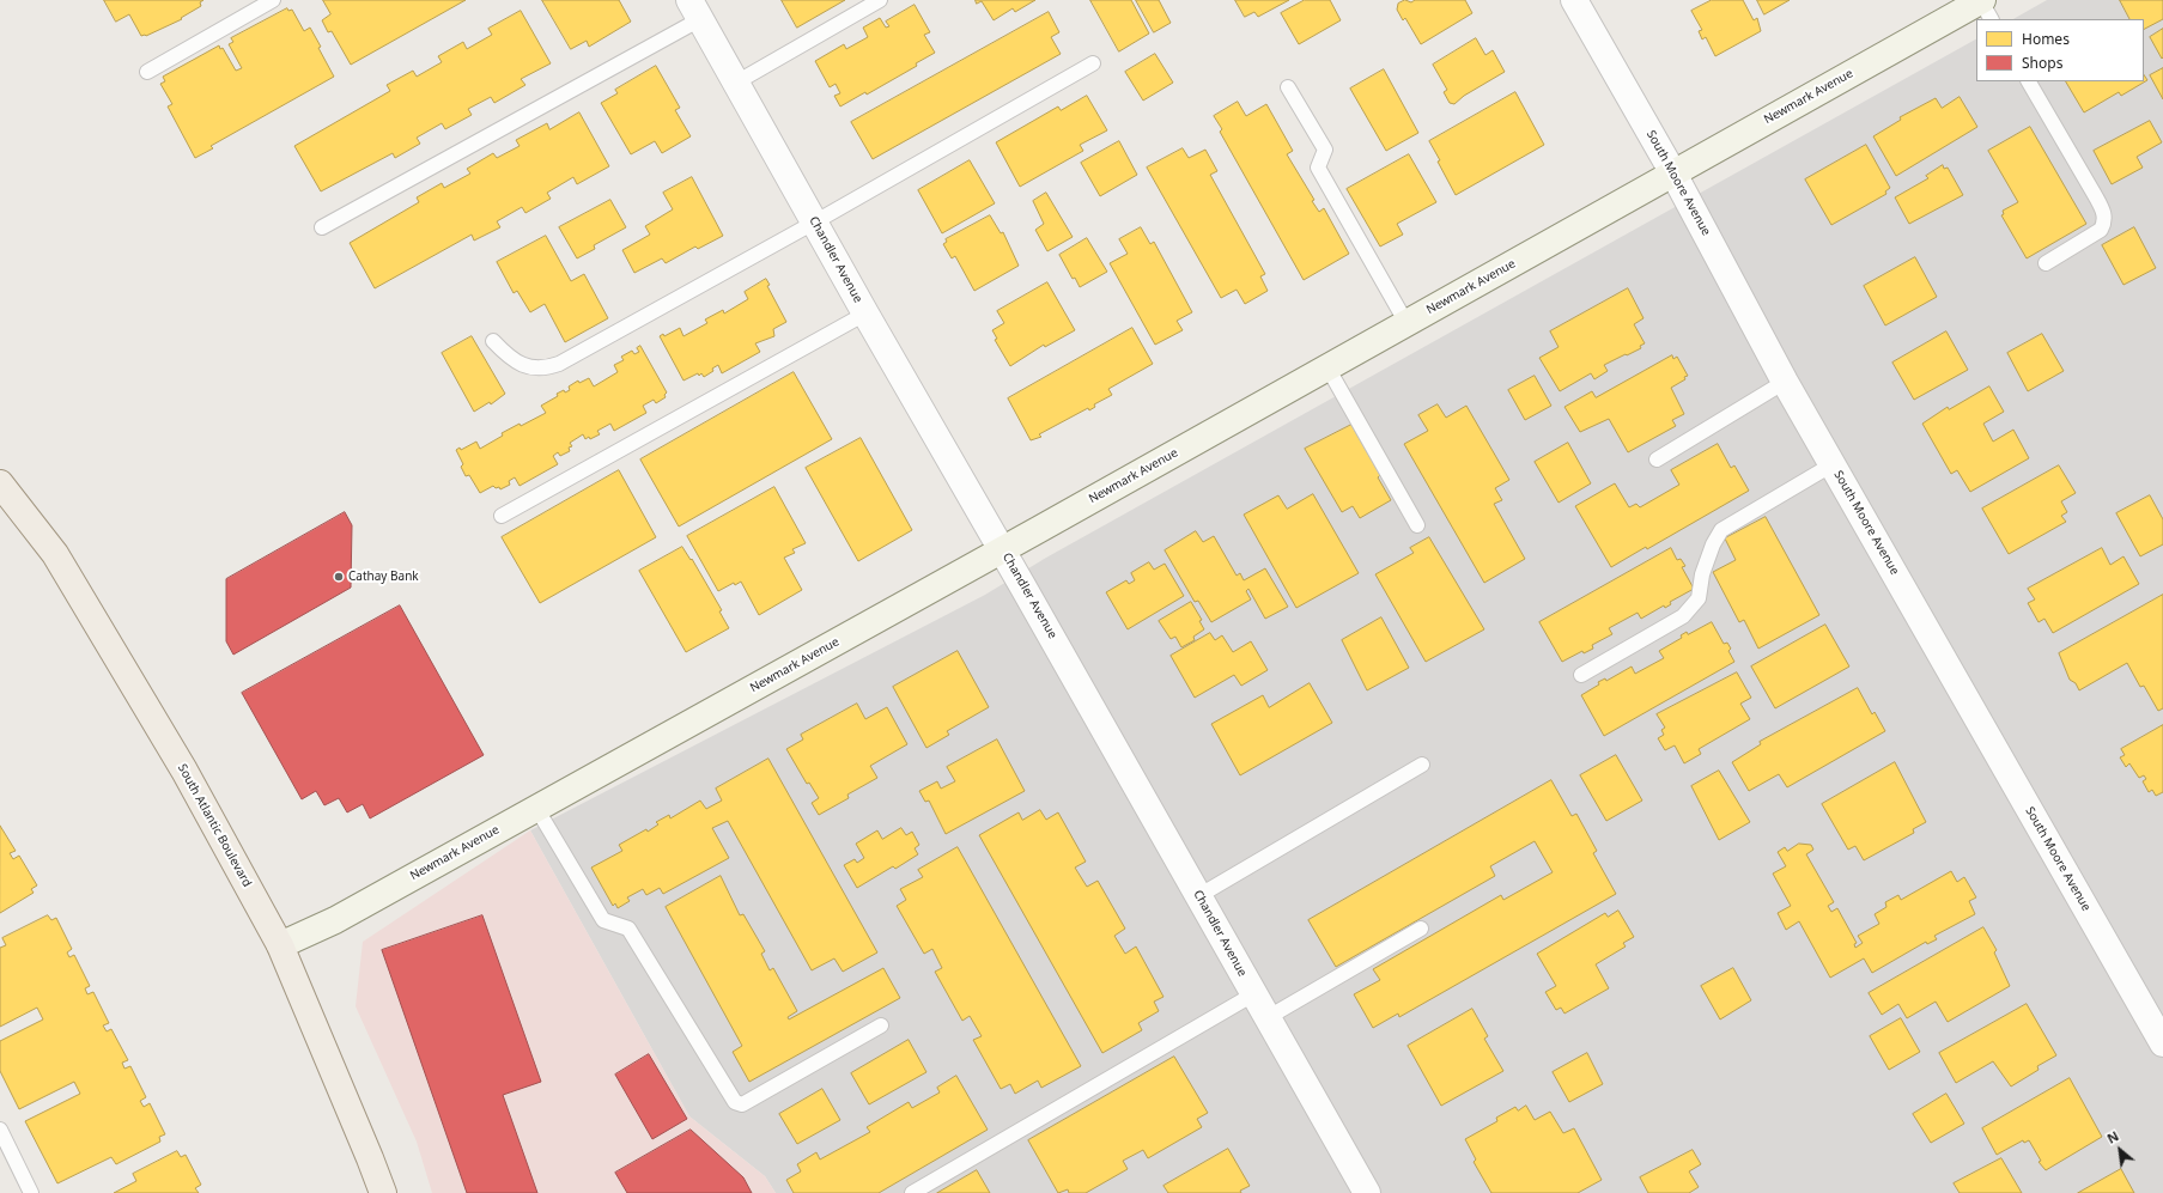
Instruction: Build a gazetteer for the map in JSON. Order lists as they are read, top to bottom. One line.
{"streets":{"main road":["South Atlantic Boulevard"],"street":["Newmark Avenue","South Moore Avenue","Chandler Avenue"]},"crossings":[["Newmark Avenue","South Moore Avenue"],["Newmark Avenue","Chandler Avenue"],["Newmark Avenue","South Atlantic Boulevard"]],"places":["Cathay Bank"],"legend":["Homes","Shops"],"north":"top left"}
